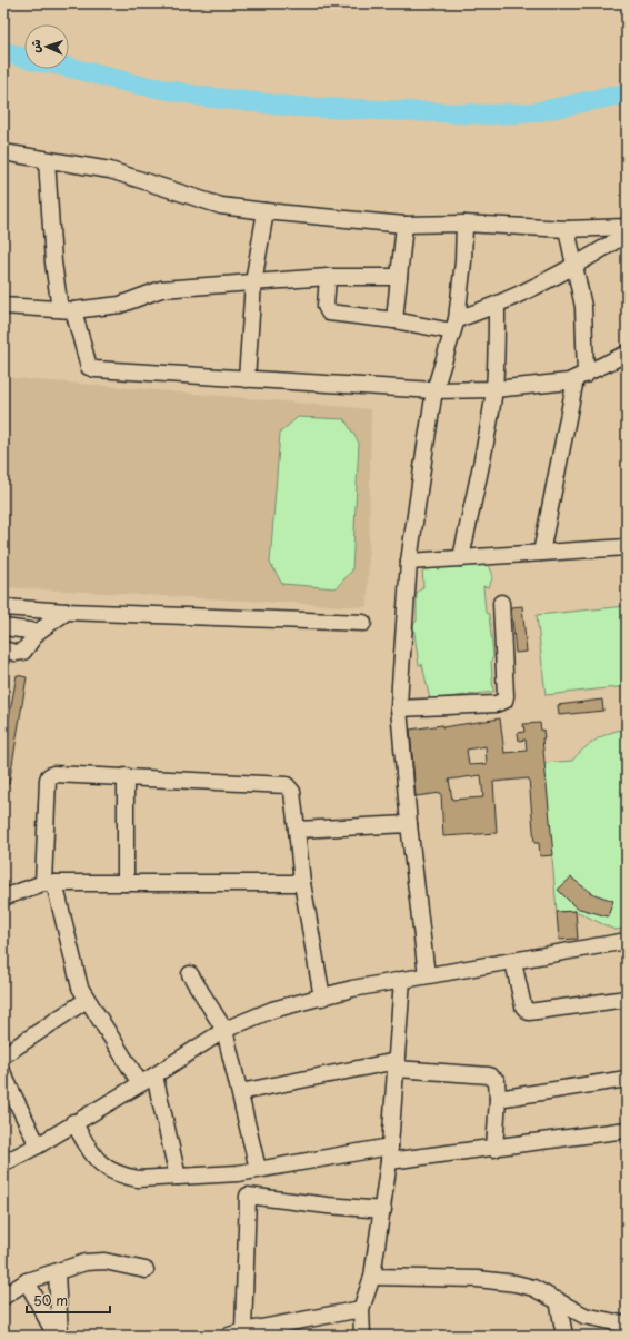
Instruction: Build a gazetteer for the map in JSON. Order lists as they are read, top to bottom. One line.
{"scale_bar":"50 m","north":"left"}
